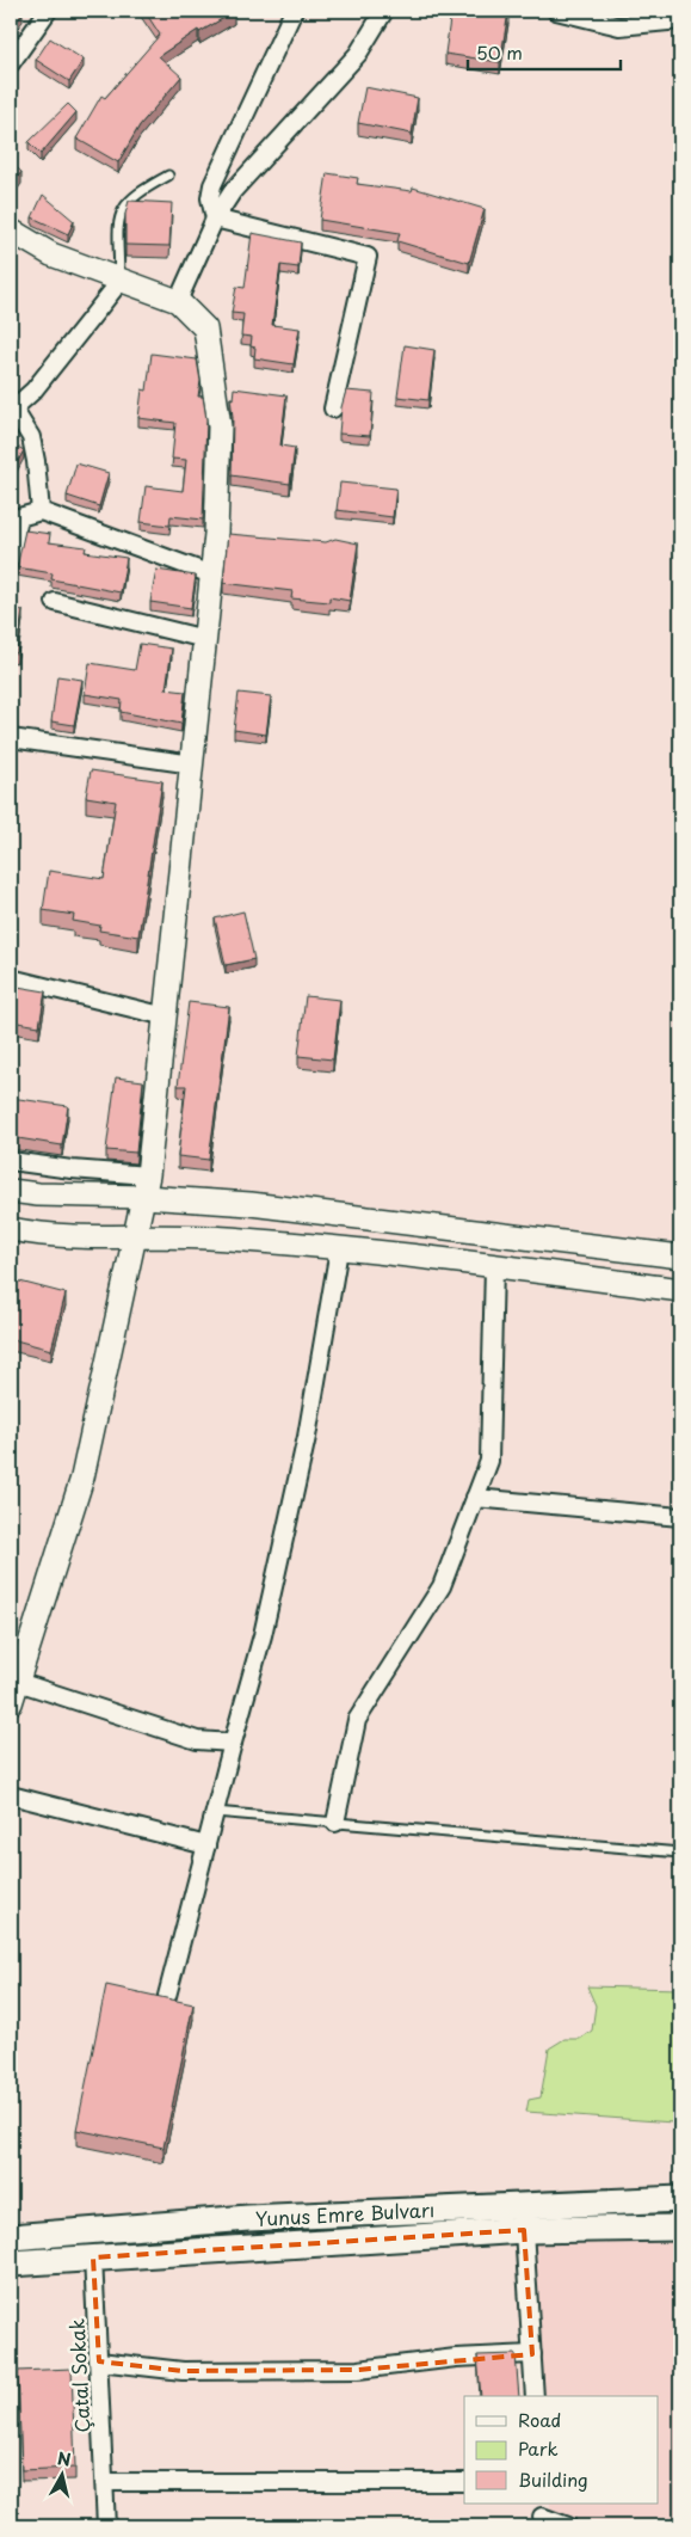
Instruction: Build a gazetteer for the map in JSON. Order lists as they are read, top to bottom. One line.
{"streets":{"main road":["Yunus Emre Bulvarı"],"street":["Çatal Sokak"]},"crossings":[["Yunus Emre Bulvarı","Çatal Sokak"]],"legend":["Road","Park","Building"],"scale_bar":"50 m","north":"top"}
